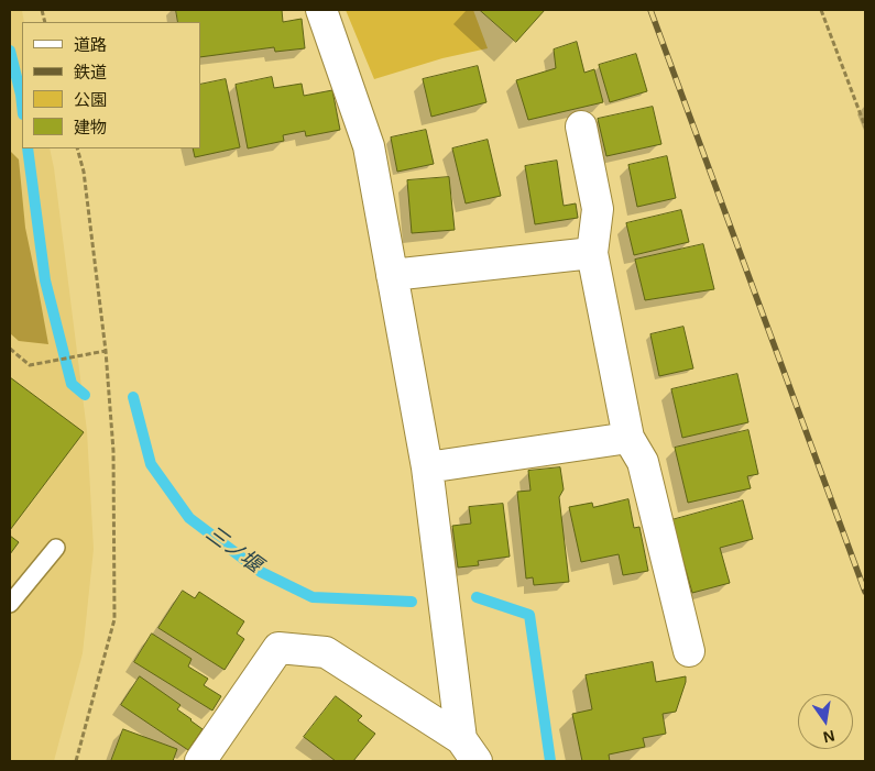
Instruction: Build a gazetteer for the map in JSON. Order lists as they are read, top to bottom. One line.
{"water":["三ノ堰"],"legend":["道路","鉄道","公園","建物"],"north":"bottom"}
